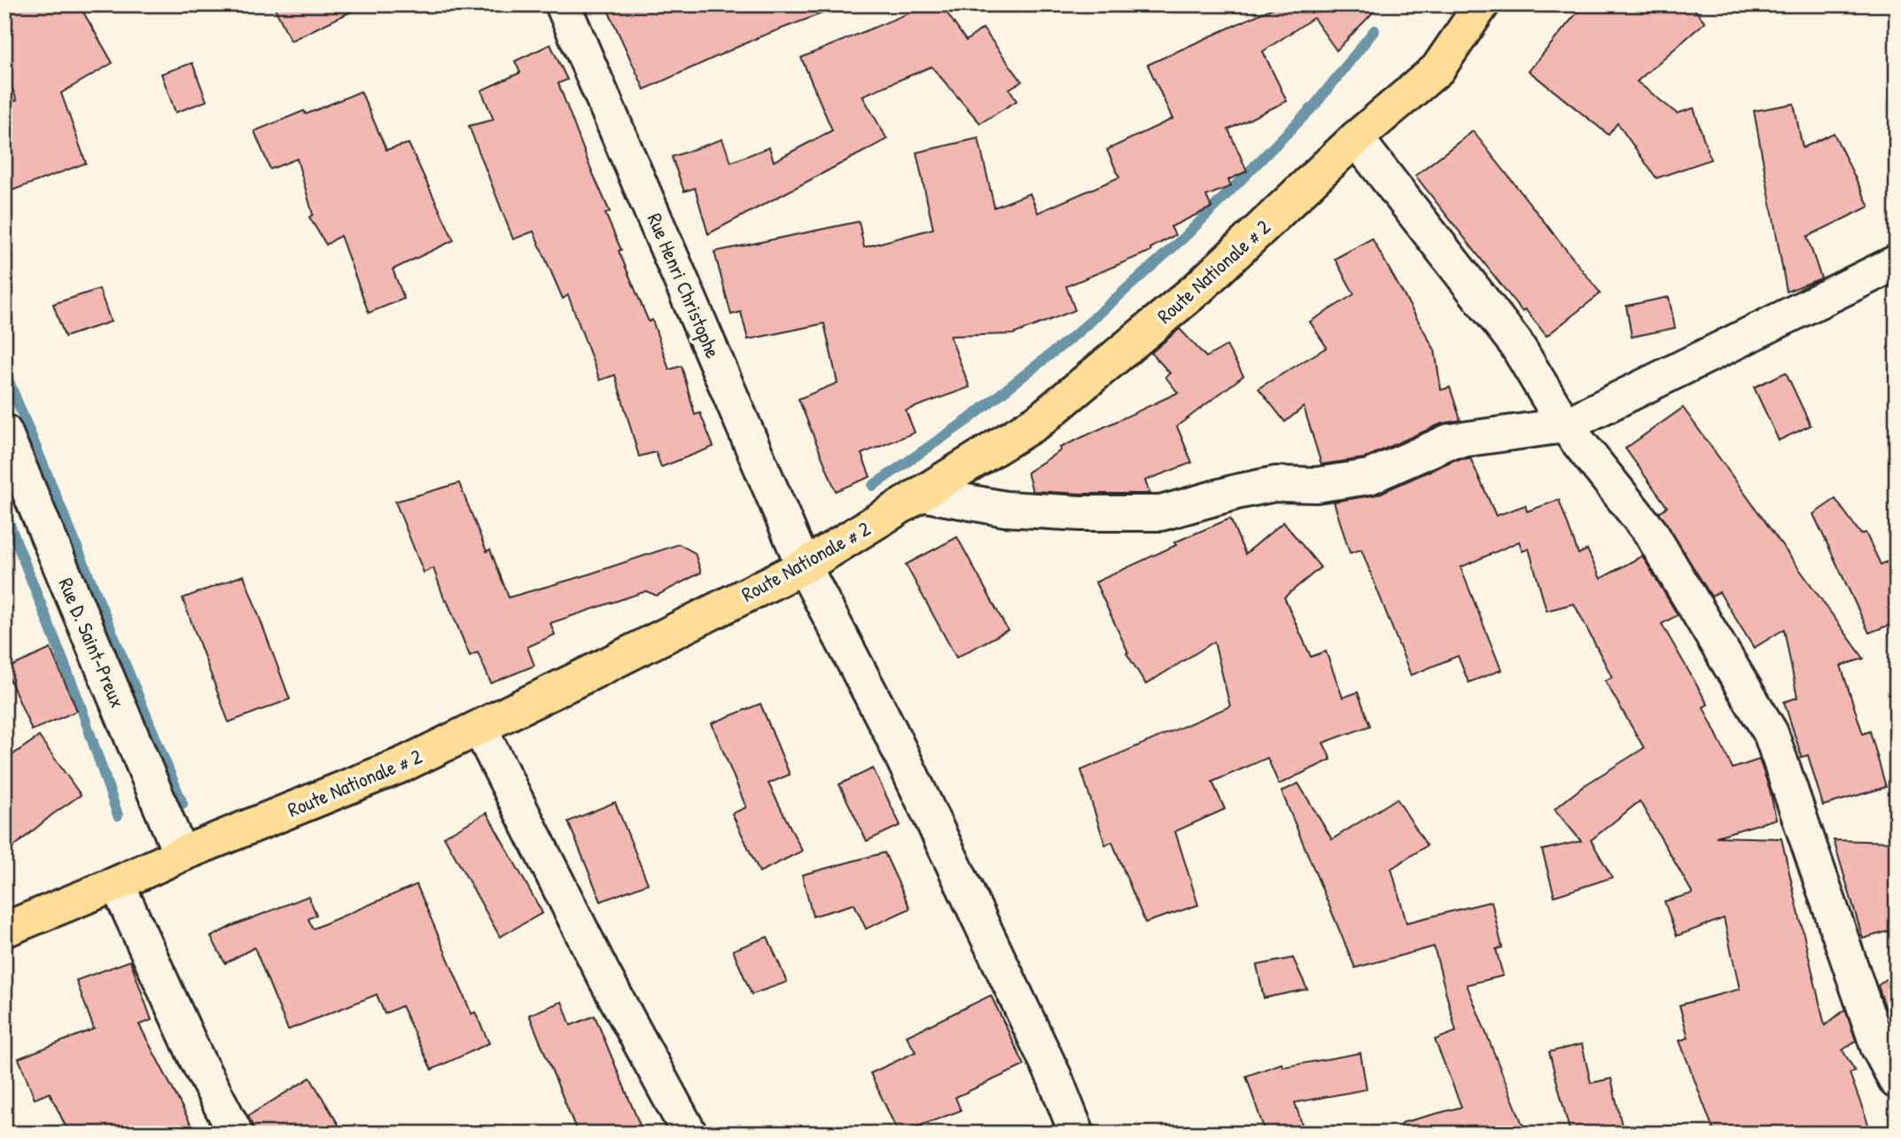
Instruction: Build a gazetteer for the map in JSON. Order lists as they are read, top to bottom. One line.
{"streets":{"main road":["Route Nationale # 2"],"street":["Rue Henri Christophe","Rue D. Saint-Preux"]},"crossings":[["Route Nationale # 2","Rue Henri Christophe"],["Route Nationale # 2","Rue D. Saint-Preux"]]}
